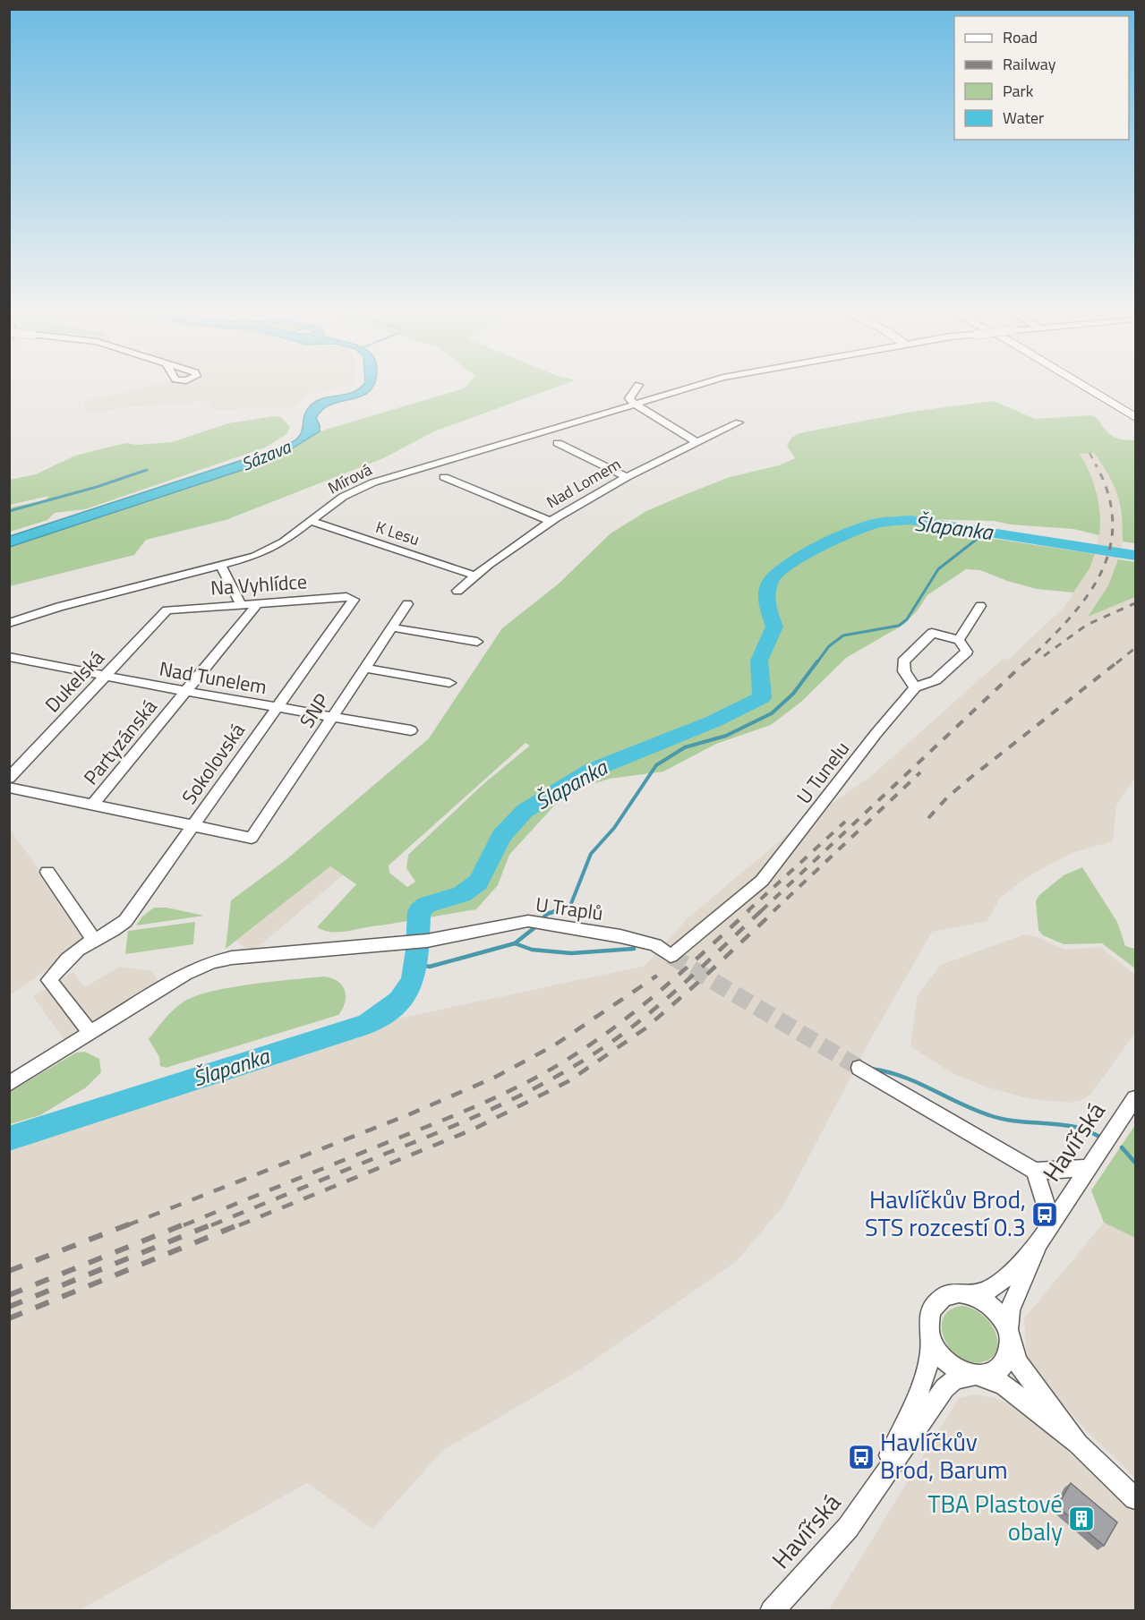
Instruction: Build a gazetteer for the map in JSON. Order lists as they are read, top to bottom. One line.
{"streets":{"street":["Mírová","Nad Lomem","K Lesu","Na Vyhlídce","Nad Tunelem","Dukelská","SNP","Partyzánská","Sokolovská","U Tunelu","U Traplů","Havířská"]},"crossings":[["Mírová","K Lesu"],["Nad Lomem","K Lesu"],["Na Vyhlídce","Dukelská"],["Na Vyhlídce","Partyzánská"],["Na Vyhlídce","Sokolovská"],["Nad Tunelem","Dukelská"],["Nad Tunelem","SNP"],["Nad Tunelem","Partyzánská"],["Nad Tunelem","Sokolovská"],["SNP","Sokolovská"],["Sokolovská","U Traplů"],["U Tunelu","U Traplů"]],"water":["Sázava","Šlapanka"],"places":{"bus stop":["Havlíčkův Brod, STS rozcestí 0.3","Havlíčkův Brod, Barum"],"building":["TBA Plastové obaly"]},"legend":["Road","Railway","Park","Water"]}
